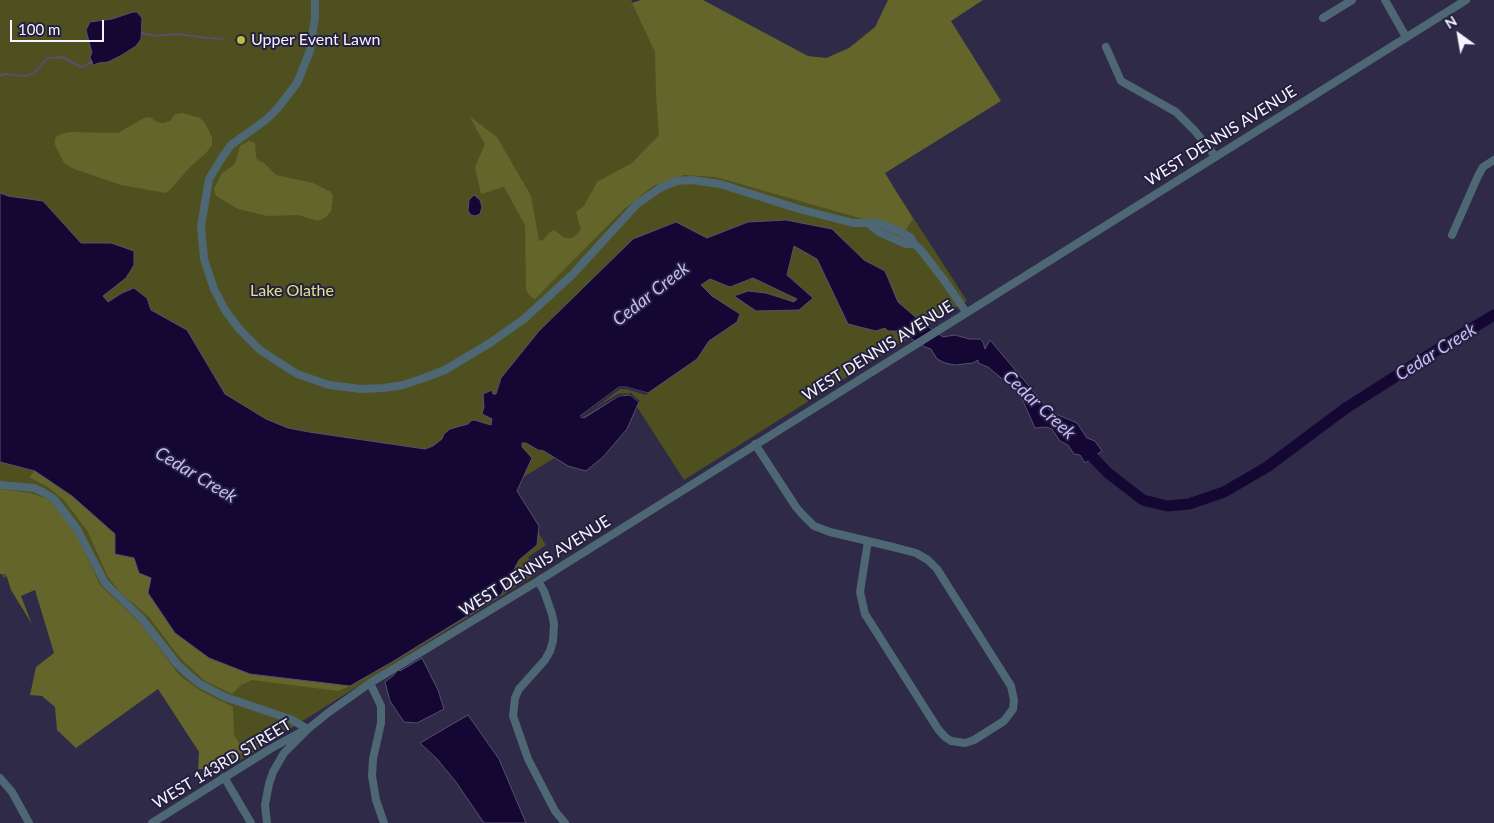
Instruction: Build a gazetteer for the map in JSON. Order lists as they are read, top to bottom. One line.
{"streets":{"street":["WEST DENNIS AVENUE","WEST 143RD STREET"]},"crossings":[["WEST DENNIS AVENUE","WEST 143RD STREET"]],"water":["Cedar Creek"],"parks":["Lake Olathe"],"places":["Upper Event Lawn"],"scale_bar":"100 m","north":"top left"}
